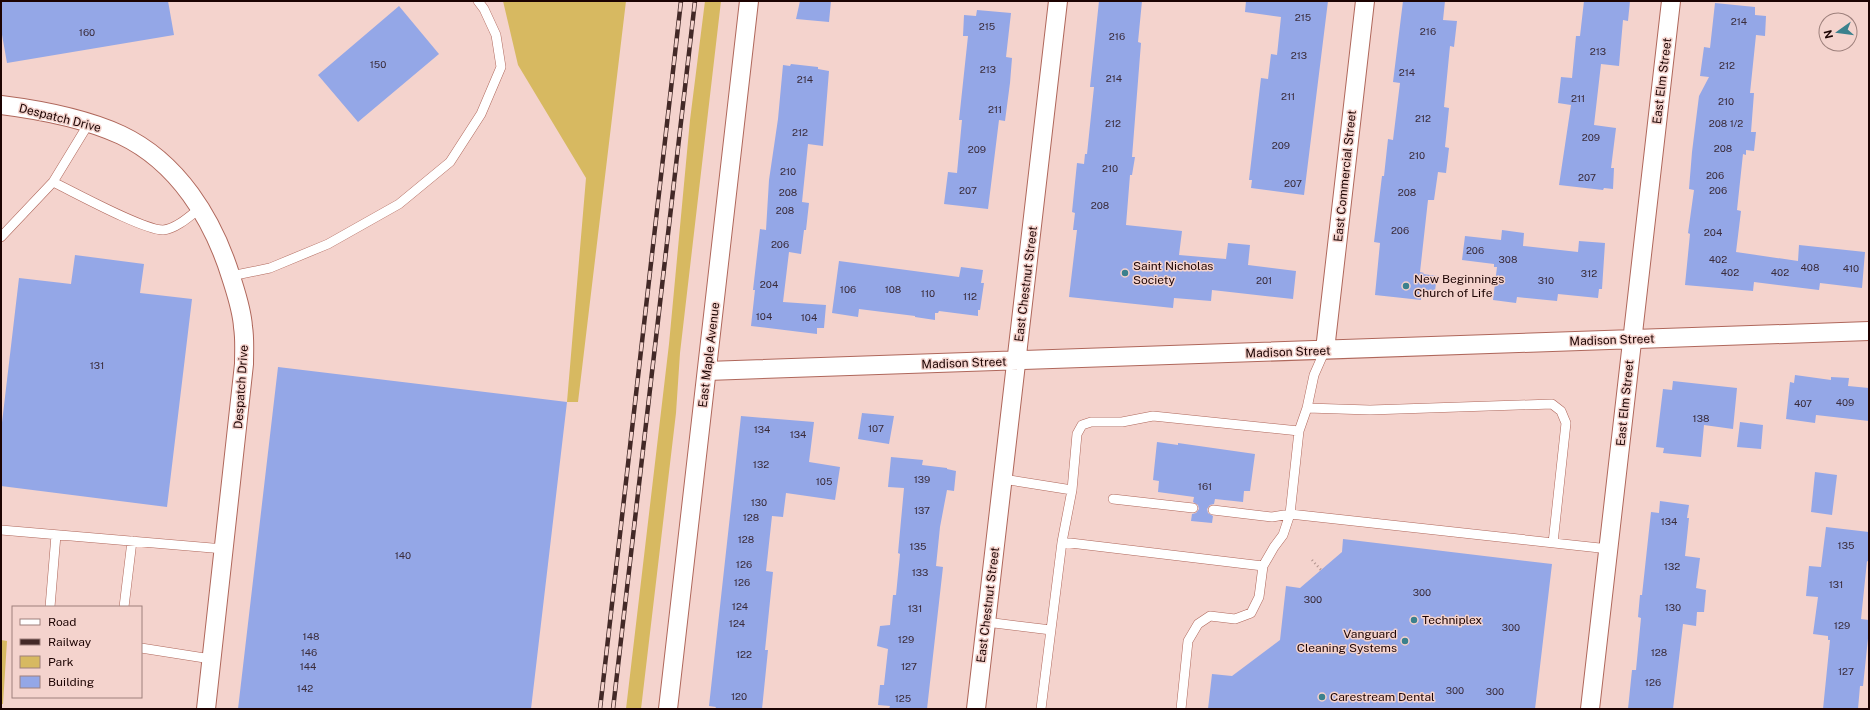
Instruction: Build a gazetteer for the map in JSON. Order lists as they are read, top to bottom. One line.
{"streets":{"street":["East Elm Street","Despatch Drive","East Commercial Street","East Chestnut Street","Madison Street","East Maple Avenue"]},"crossings":[["East Elm Street","Madison Street"],["East Commercial Street","Madison Street"],["East Chestnut Street","Madison Street"],["Madison Street","East Maple Avenue"]],"places":["Saint Nicholas Society","New Beginnings Church of Life","Techniplex","Vanguard Cleaning Systems","Carestream Dental"],"house_numbers":["215","214","215","216","160","216","213","213","150","212","213","214","214","214","211","211","210","211","212","212","208 1/2","212","209","209","208","209","210","210","210","206","207","207","207","206","208","208","208","208","206","204","206","206","308","402","408","410","402","402","312","201","310","204","106","108","110","112","104","104","131","409","407","138","107","134","134","132","139","105","161","130","137","128","134","128","135","135","140","126","132","133","126","131","300","300","124","130","131","124","129","300","148","129","146","128","122","144","127","127","126","142","300","300","120","125"],"legend":["Road","Railway","Park","Building"],"north":"left"}
